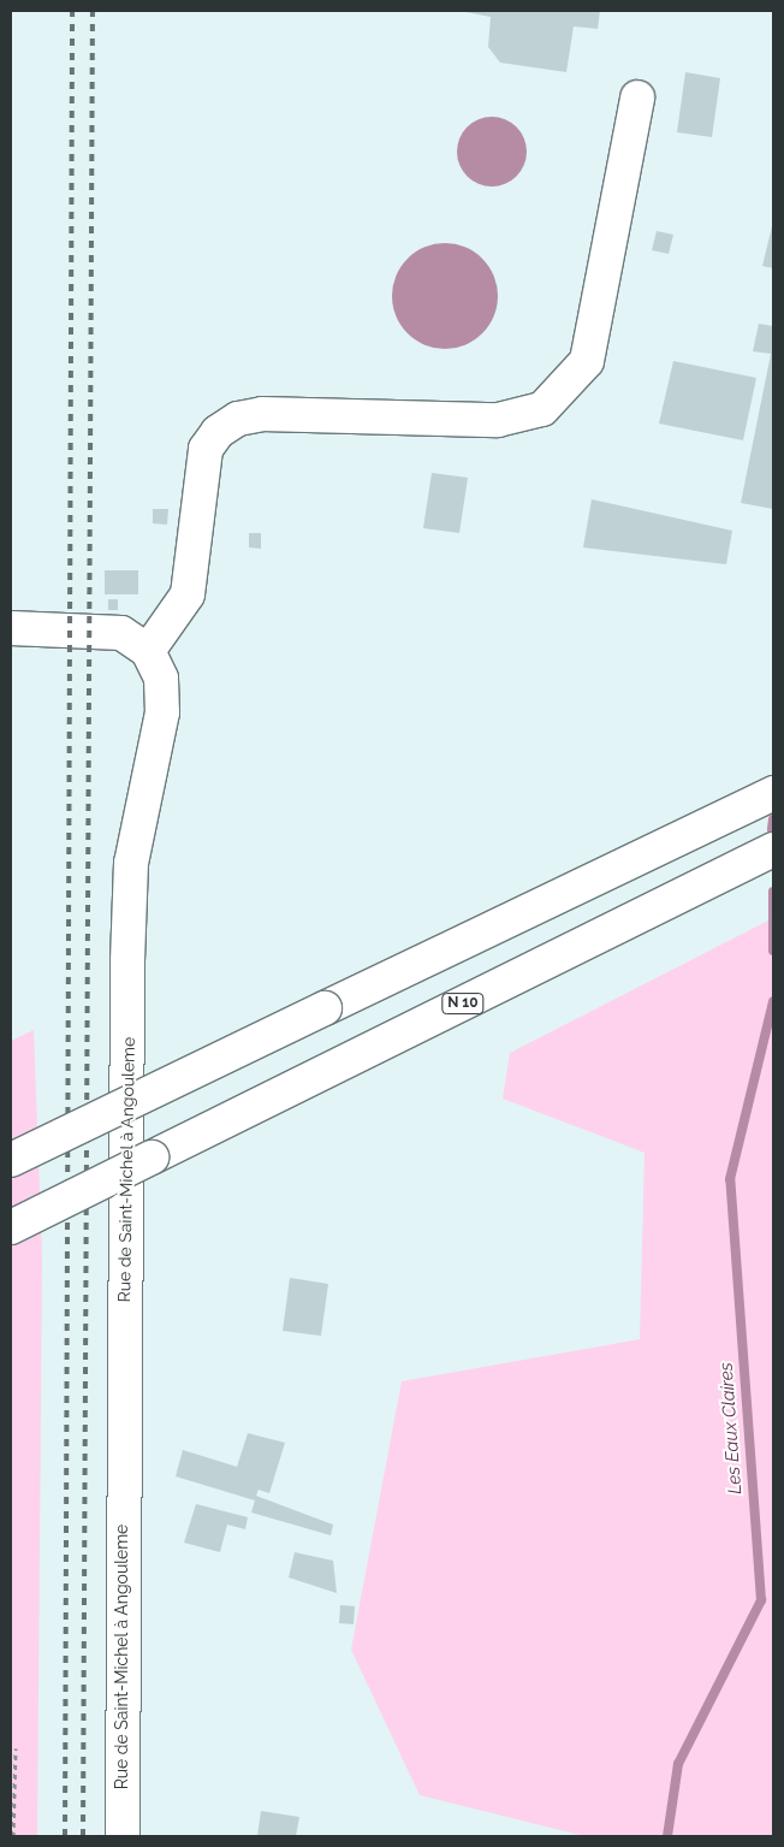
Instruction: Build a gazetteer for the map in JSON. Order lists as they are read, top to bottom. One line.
{"streets":{"main road":["N 10","Rue de Saint-Michel à Angouleme"]},"water":["Les Eaux Claires"]}
